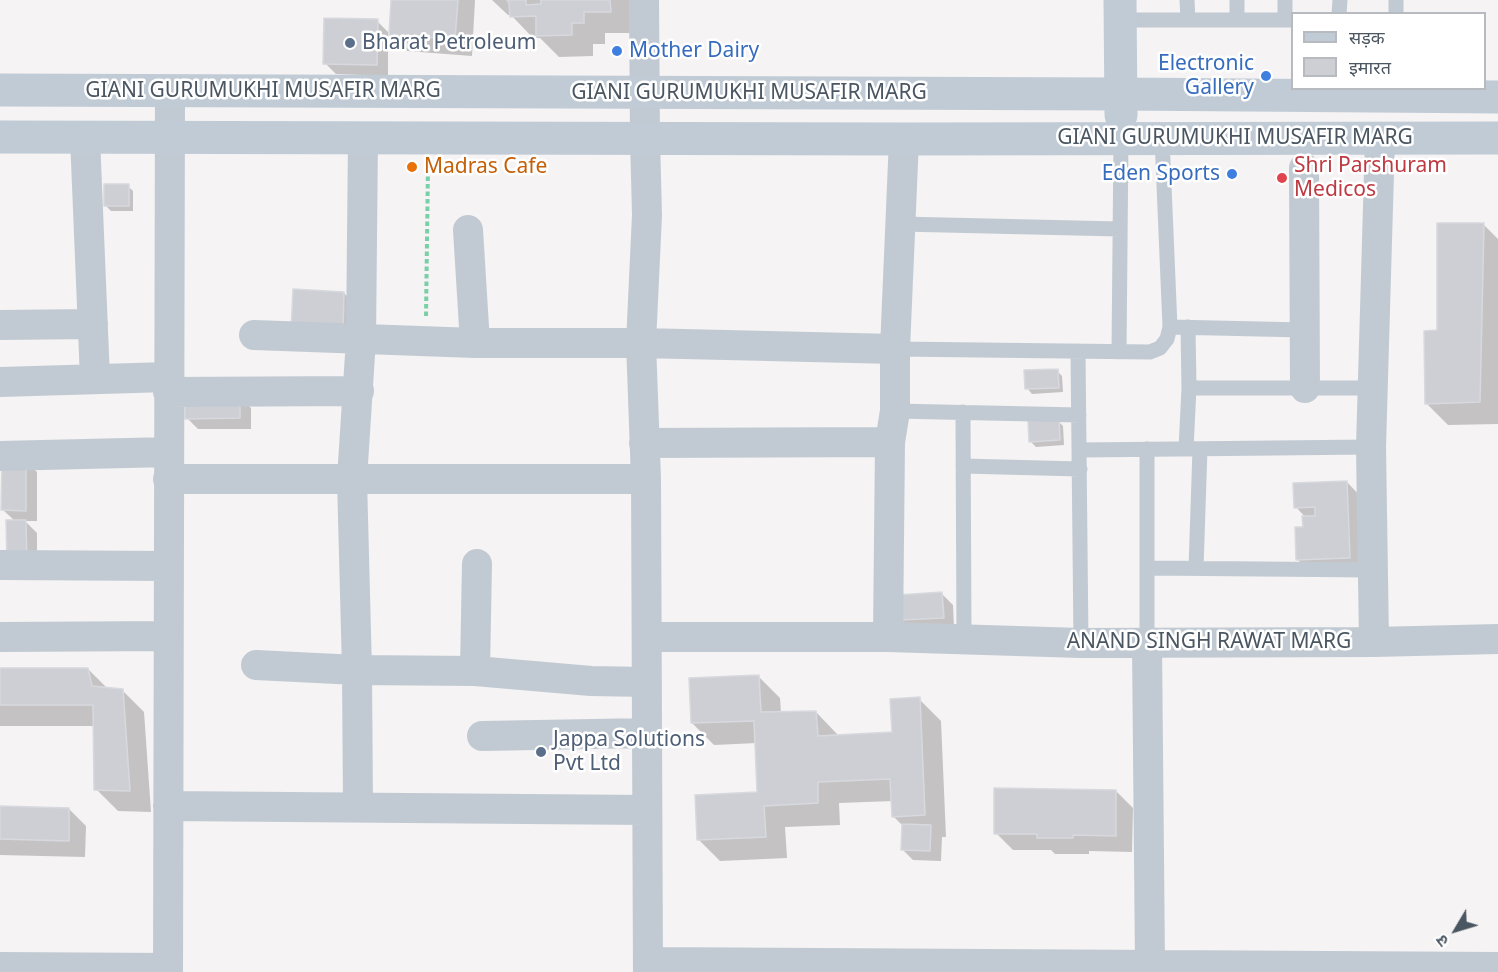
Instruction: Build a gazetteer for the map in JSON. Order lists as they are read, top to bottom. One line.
{"streets":{"street":["GIANI GURUMUKHI MUSAFIR MARG","ANAND SINGH RAWAT MARG"]},"crossings":[["GIANI GURUMUKHI MUSAFIR MARG","ANAND SINGH RAWAT MARG"]],"places":["Bharat Petroleum","Mother Dairy","Electronic Gallery","Madras Cafe","Eden Sports","Shri Parshuram Medicos","Jappa Solutions Pvt Ltd"],"legend":["सड़क","इमारत"],"north":"bottom left"}
